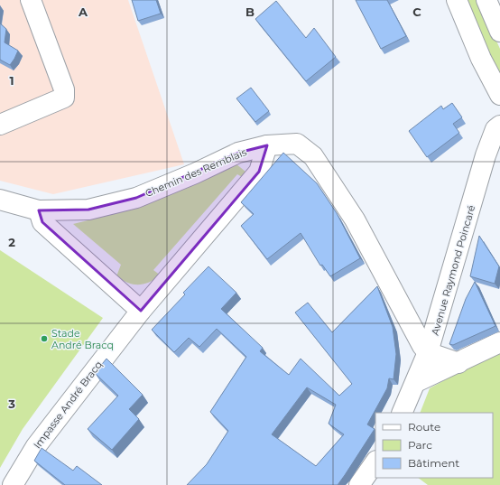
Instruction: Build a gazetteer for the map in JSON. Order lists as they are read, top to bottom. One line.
{"streets":{"street":["Chemin des Remblais","Avenue Raymond Poincaré","Impasse André Bracq"]},"crossings":[["Chemin des Remblais","Avenue Raymond Poincaré"],["Chemin des Remblais","Impasse André Bracq"]],"places":["Stade André Bracq"],"legend":["Route","Parc","Bâtiment"],"grid":{"columns":["A","B","C"],"rows":["1","2","3"]}}
